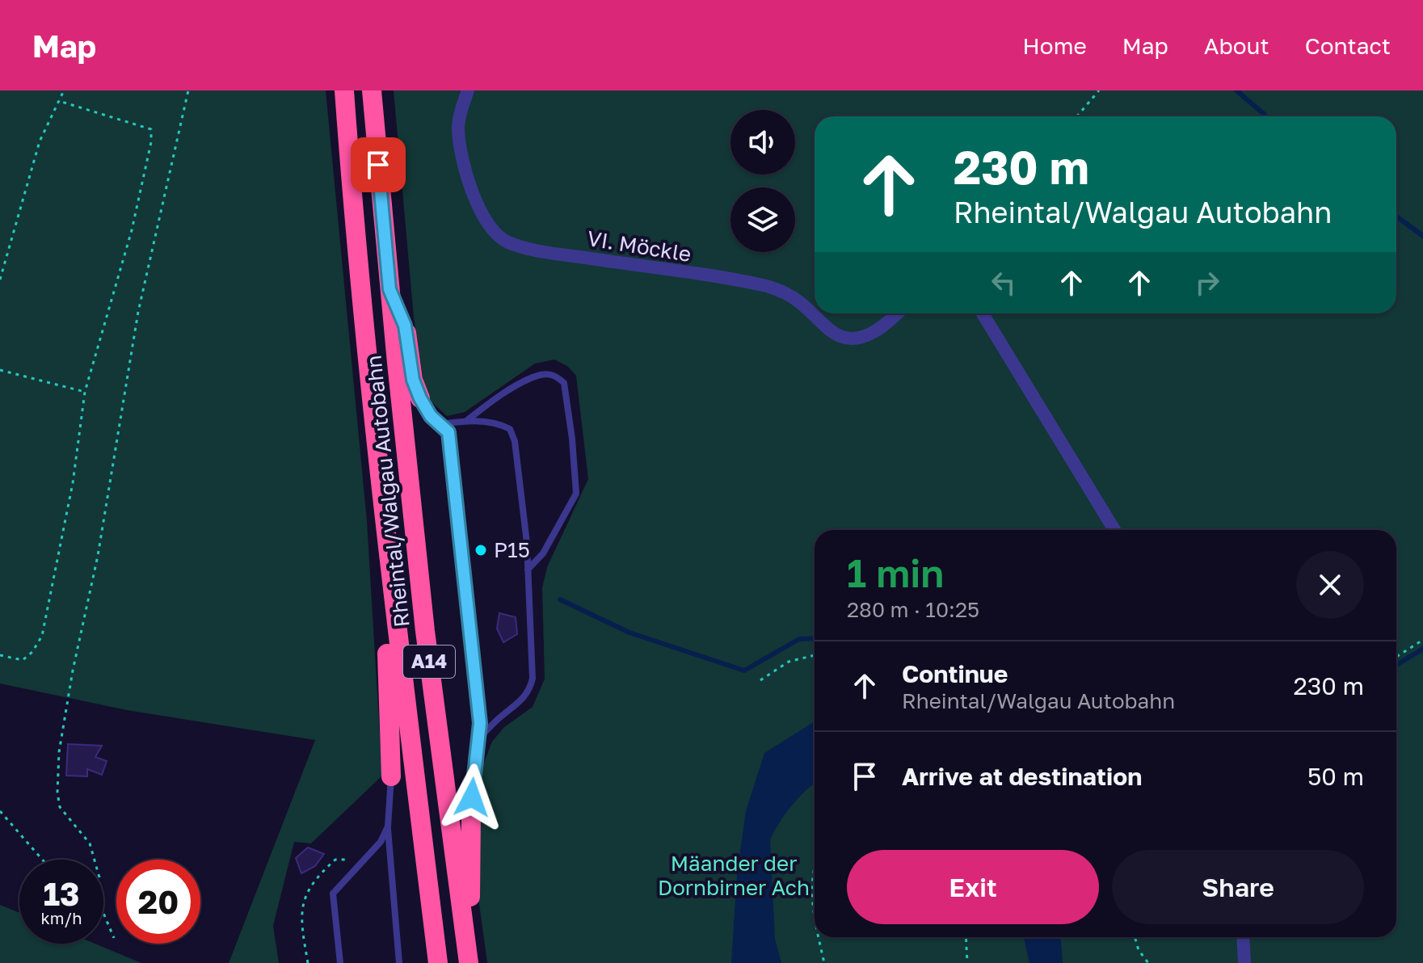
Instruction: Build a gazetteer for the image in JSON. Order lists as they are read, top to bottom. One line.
{"streets":{"highway":["Rheintal/Walgau Autobahn","A14"],"street":["VI. Möckle"]},"parks":["Mäander der Dornbirner Ach"],"places":["P15"],"page":{"header":"Map","nav":["Home","Map","About","Contact"],"turn":["230 m","Rheintal/Walgau Autobahn"],"heading":["1 min","280 m · 10:25"],"list":[{"name":"Continue","note":"Rheintal/Walgau Autobahn","value":"230 m"},{"name":"Arrive at destination","value":"50 m"}],"buttons":["Exit","Share"],"speed":"13 km/h","limit":"20"}}
